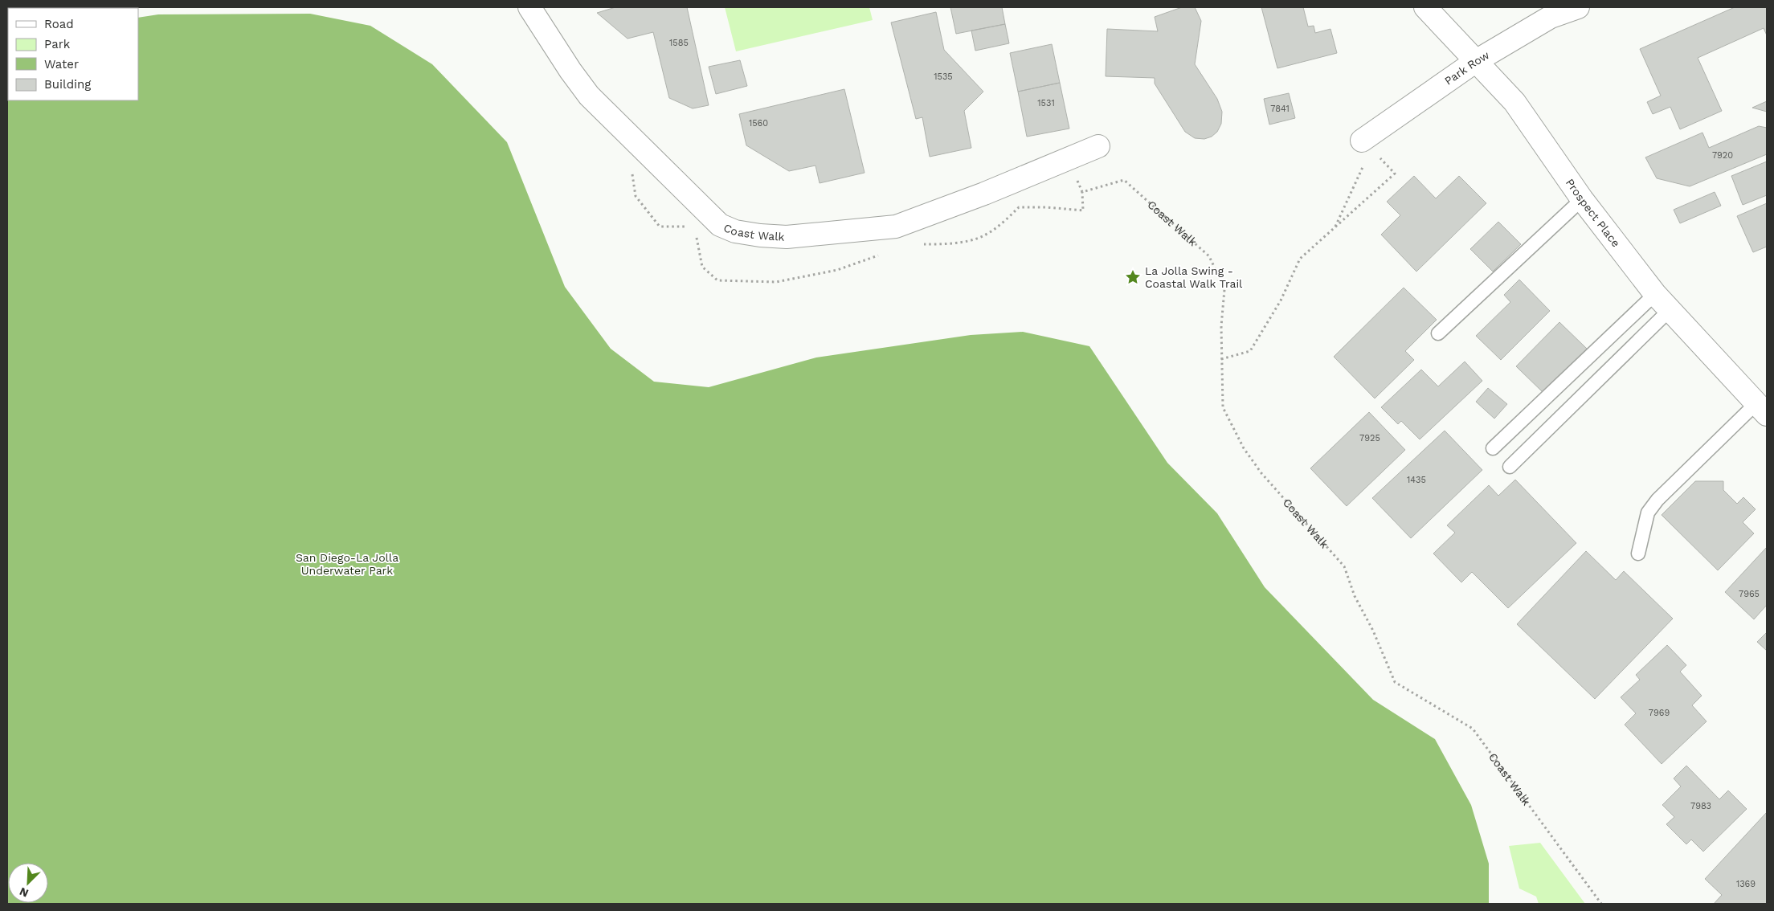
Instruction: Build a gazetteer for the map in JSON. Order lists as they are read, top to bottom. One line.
{"streets":{"street":["Park Row","Prospect Place","Coast Walk"]},"crossings":[["Park Row","Prospect Place"]],"parks":["San Diego-La Jolla Underwater Park"],"places":{"place":["La Jolla Swing - Coastal Walk Trail"]},"house_numbers":["1585","1535","1531","7841","1560","7920","7925","1435","7965","7969","7983","1369"],"legend":["Road","Park","Water","Building"],"north":"bottom left"}
